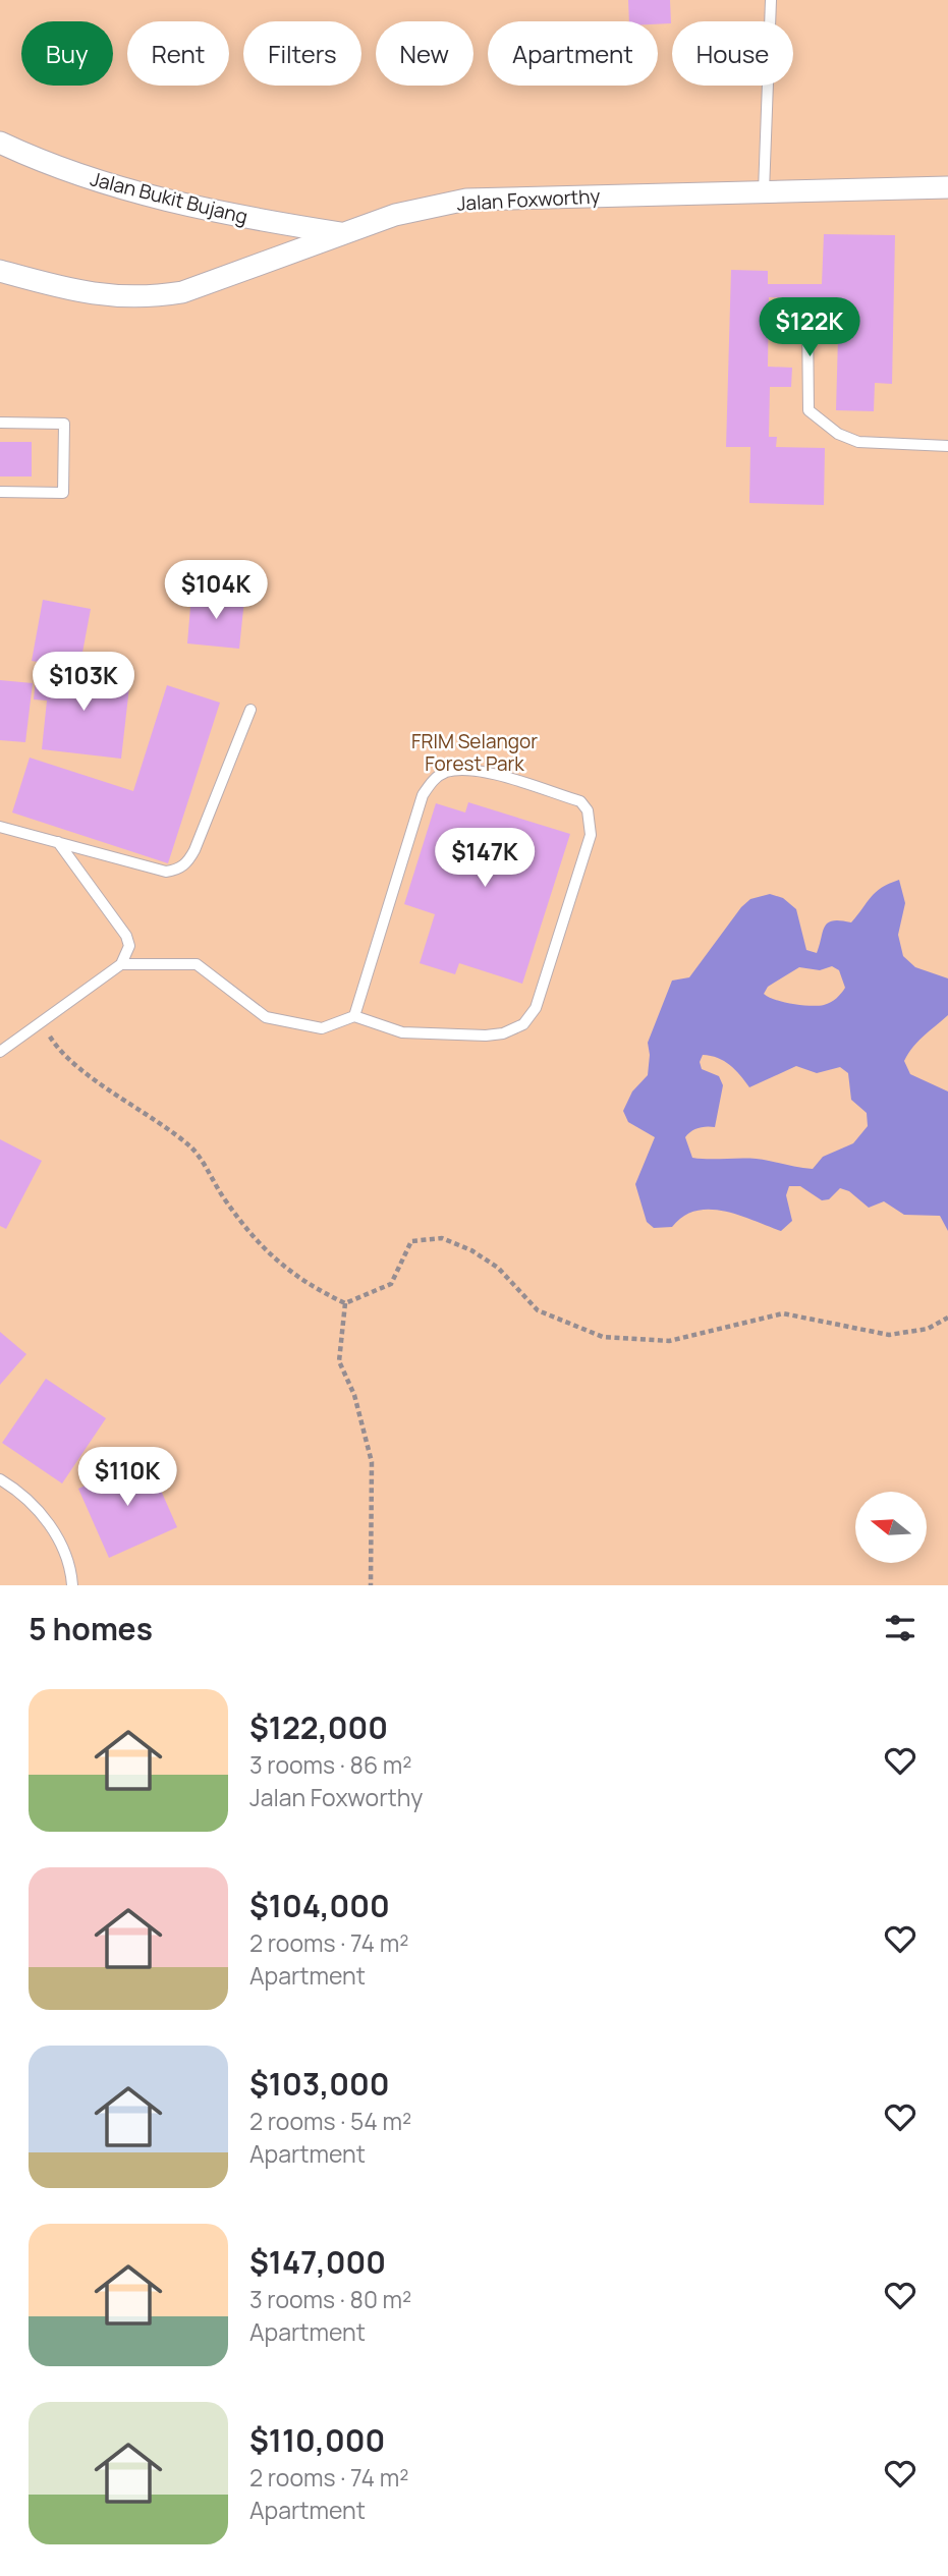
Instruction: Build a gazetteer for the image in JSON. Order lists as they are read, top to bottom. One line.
{"streets":{"street":["Jalan Bukit Bujang","Jalan Foxworthy"]},"crossings":[["Jalan Bukit Bujang","Jalan Foxworthy"]],"parks":["FRIM Selangor Forest Park"],"north":"left","page":{"chip":["Buy","Rent","Filters","New","Apartment","House"],"price":["$122K","$104K","$103K","$147K","$110K"],"heading":"5 homes","list":[{"name":"$122,000","note":"3 rooms · 86 m² · Jalan Foxworthy"},{"name":"$104,000","note":"2 rooms · 74 m² · Apartment"},{"name":"$103,000","note":"2 rooms · 54 m² · Apartment"},{"name":"$147,000","note":"3 rooms · 80 m² · Apartment"},{"name":"$110,000","note":"2 rooms · 74 m² · Apartment"}]}}
